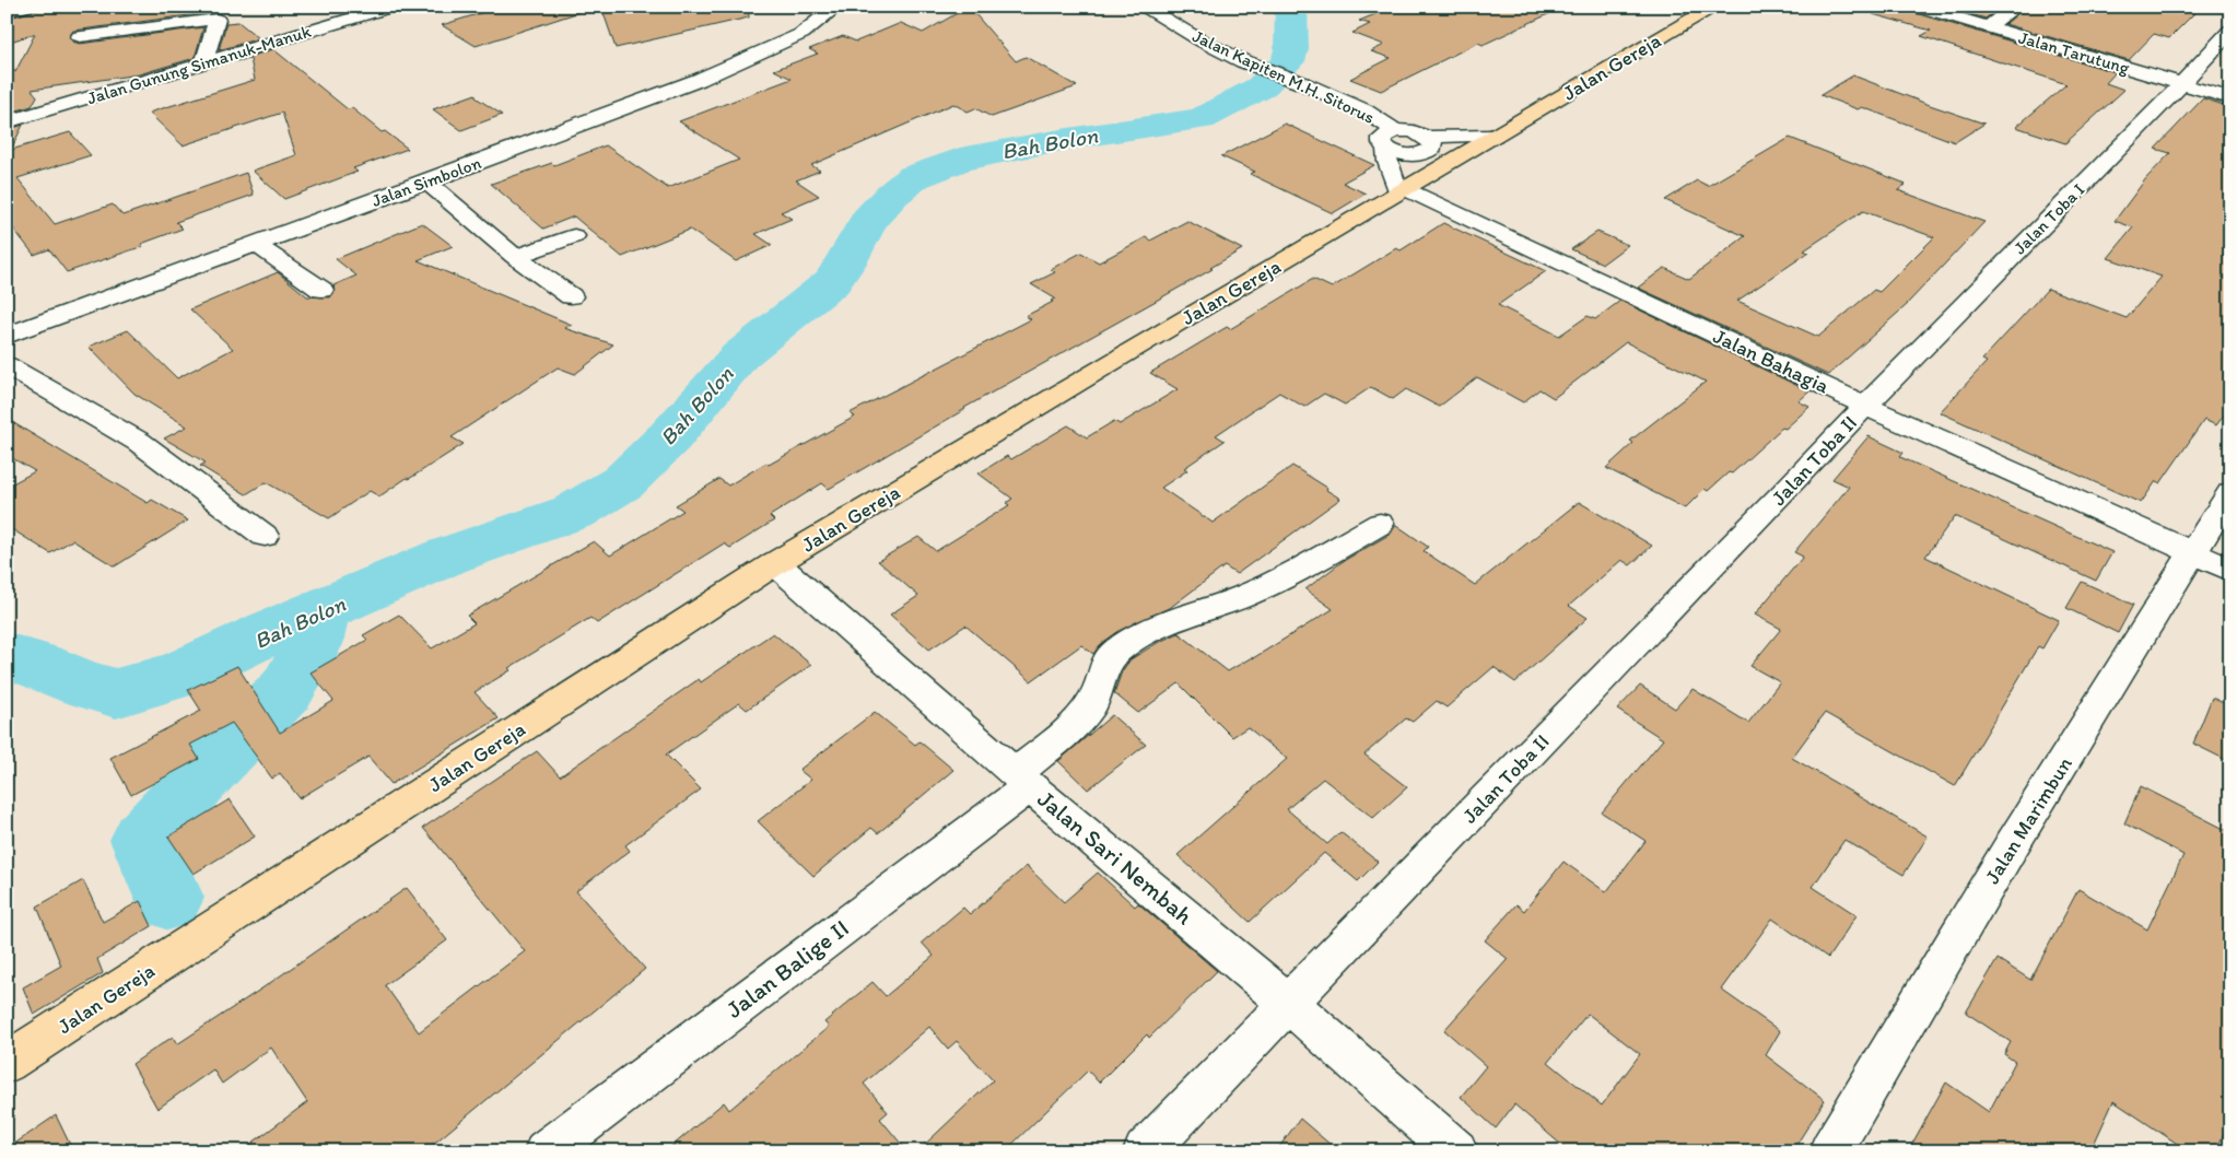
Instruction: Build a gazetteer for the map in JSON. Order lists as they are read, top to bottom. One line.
{"streets":{"main road":["Jalan Gereja"],"street":["Jalan Tarutung","Jalan Gunung Simanuk-Manuk","Jalan Kapiten M.H. Sitorus","Jalan Simbolon","Jalan Toba I","Jalan Bahagia","Jalan Toba II","Jalan Marimbun","Jalan Sari Nembah","Jalan Balige II"]},"crossings":[["Jalan Tarutung","Jalan Toba I"],["Jalan Gereja","Jalan Bahagia"],["Jalan Gereja","Jalan Sari Nembah"],["Jalan Toba I","Jalan Bahagia"],["Jalan Toba I","Jalan Toba II"],["Jalan Bahagia","Jalan Toba II"],["Jalan Bahagia","Jalan Marimbun"],["Jalan Toba II","Jalan Sari Nembah"],["Jalan Sari Nembah","Jalan Balige II"]],"water":["Bah Bolon"]}
